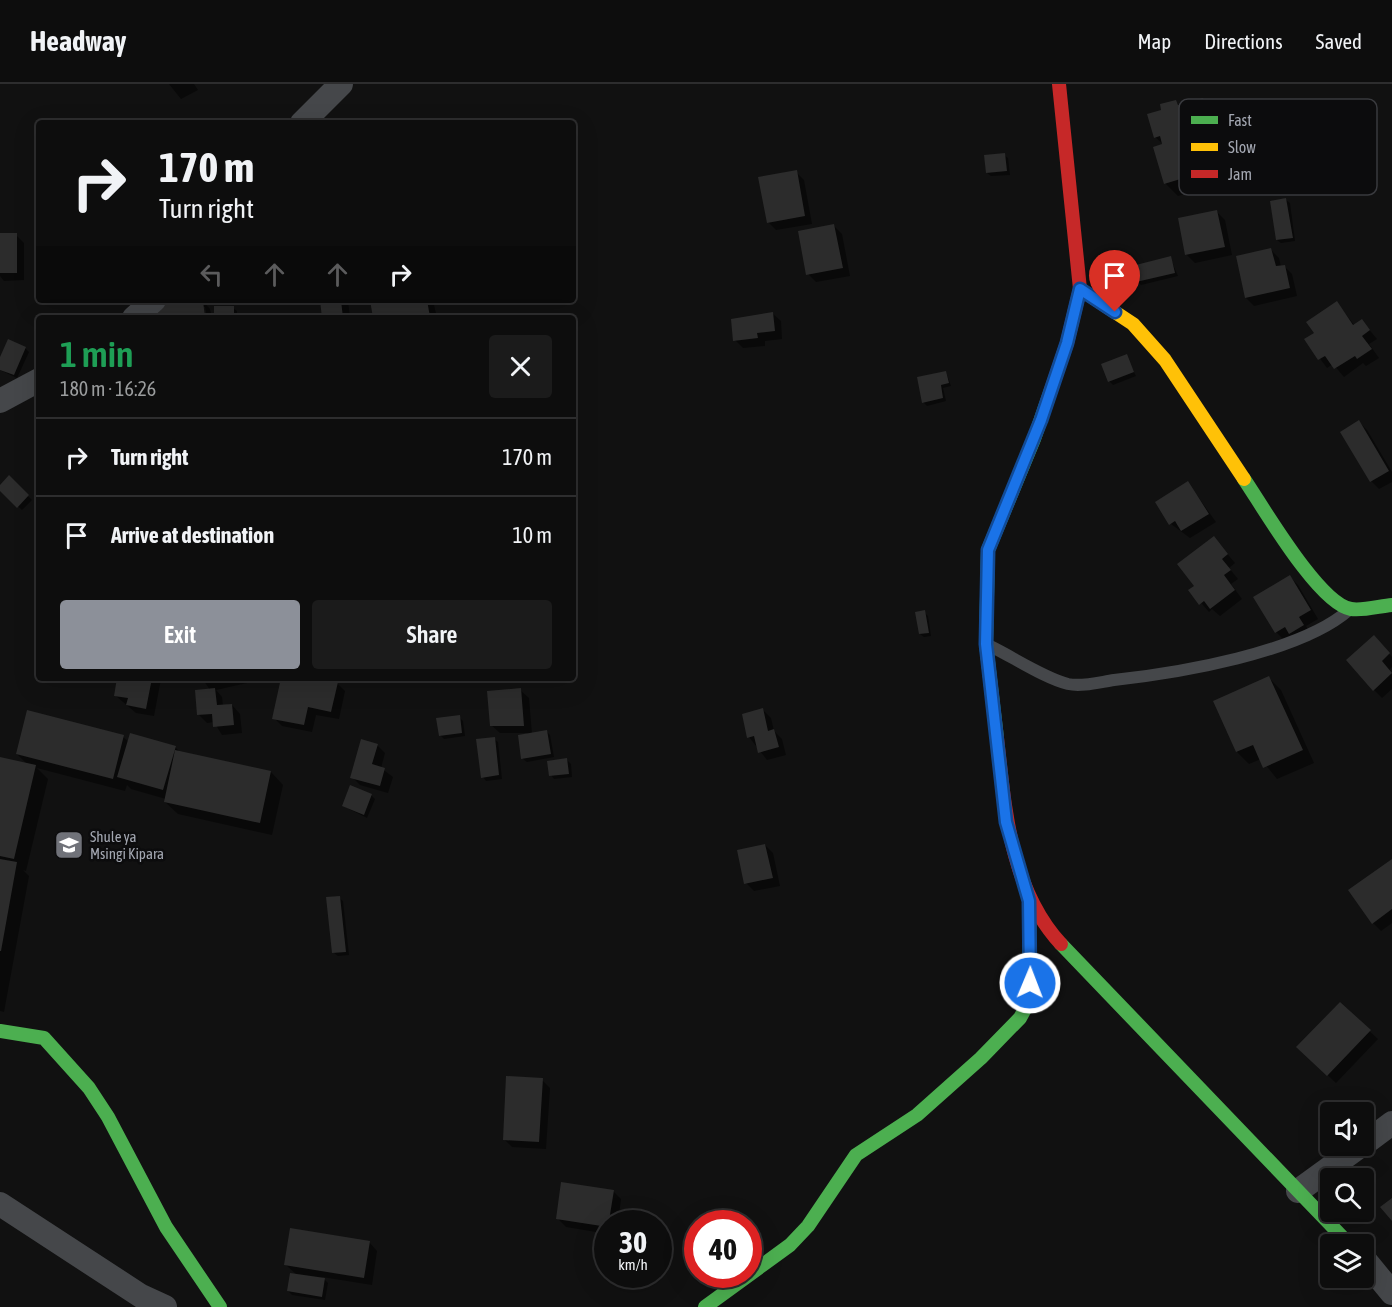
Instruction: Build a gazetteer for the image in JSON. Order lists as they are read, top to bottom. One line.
{"places":{"school or university":["Shule ya Msingi Kipara"]},"legend":["Fast","Slow","Jam"],"page":{"header":"Headway","nav":["Map","Directions","Saved"],"turn":["170 m","Turn right"],"heading":["1 min","180 m · 16:26"],"list":[{"name":"Turn right","value":"170 m"},{"name":"Arrive at destination","value":"10 m"}],"buttons":["Exit","Share"],"speed":"30 km/h","limit":"40"}}
